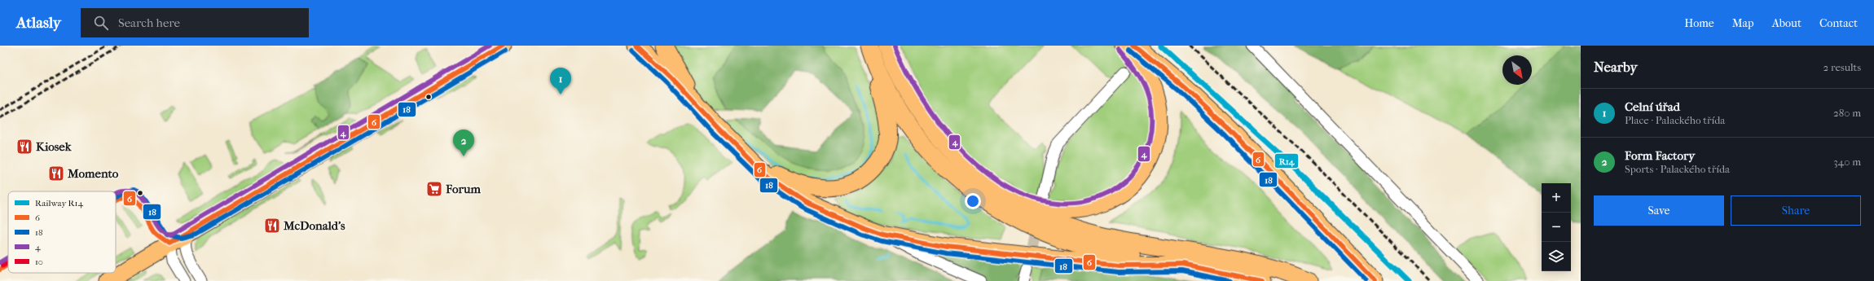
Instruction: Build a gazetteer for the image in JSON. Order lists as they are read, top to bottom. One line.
{"places":{"restaurant":["Kiosek","Momento","McDonald's"],"supermarket":["Forum"]},"lines":["rail line R14","transit line 6","transit line 4","transit line 18","transit line 10"],"legend":["Railway R14","6","18","4","10"],"north":"bottom right","page":{"header":"Atlasly","search":"Search here","nav":["Home","Map","About","Contact"],"heading":["Nearby","2 results"],"pins":["1","2"],"list":[{"mark":"1","name":"Celní úřad","note":"Place · Palackého třída","value":"280 m"},{"mark":"2","name":"Form Factory","note":"Sports · Palackého třída","value":"340 m"}],"map_buttons":["+","−"],"buttons":["Save","Share"]}}
